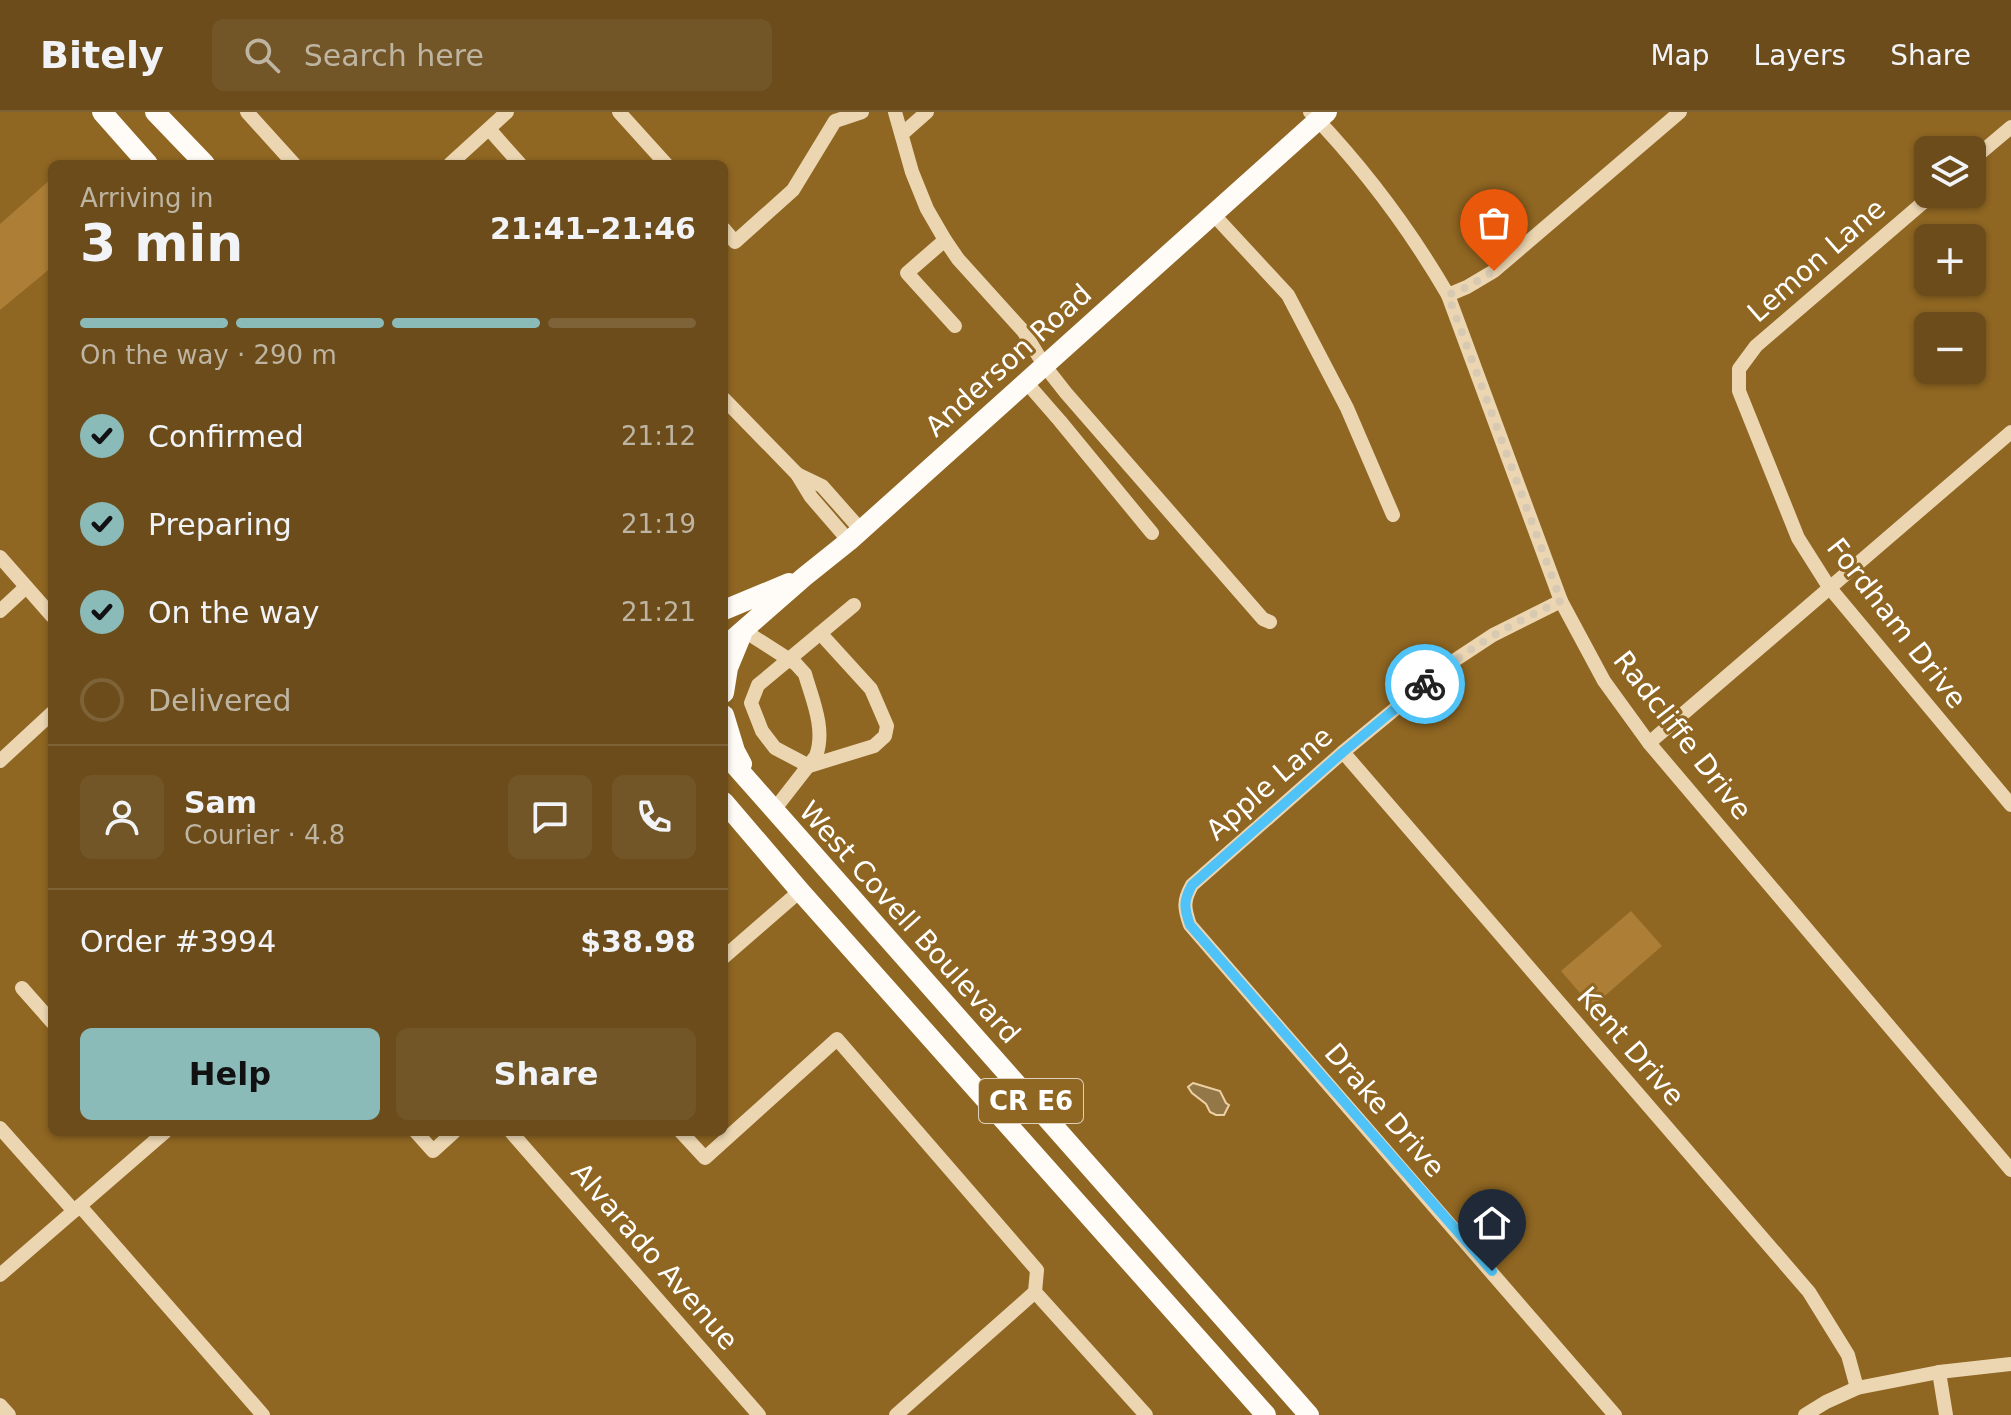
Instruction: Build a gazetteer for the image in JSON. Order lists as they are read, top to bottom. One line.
{"streets":{"main road":["Anderson Road","West Covell Boulevard","CR E6"],"street":["Lemon Lane","Fordham Drive","Radcliffe Drive","Apple Lane","Kent Drive","Drake Drive","Alvarado Avenue"]},"crossings":[["Lemon Lane","Fordham Drive"],["Anderson Road","Radcliffe Drive"],["Radcliffe Drive","Apple Lane"],["Apple Lane","Kent Drive"],["Apple Lane","Drake Drive"]],"page":{"header":"Bitely","search":"Search here","nav":["Map","Layers","Share"],"map_buttons":["+","−"],"heading":["3 min","Arriving in","21:41–21:46"],"panel":["Sam","Courier · 4.8","Order #3994","$38.98"],"bar":"On the way · 290 m","list":[["Confirmed","21:12"],["Preparing","21:19"],["On the way","21:21"],"Delivered"],"buttons":["Help","Share"]}}
